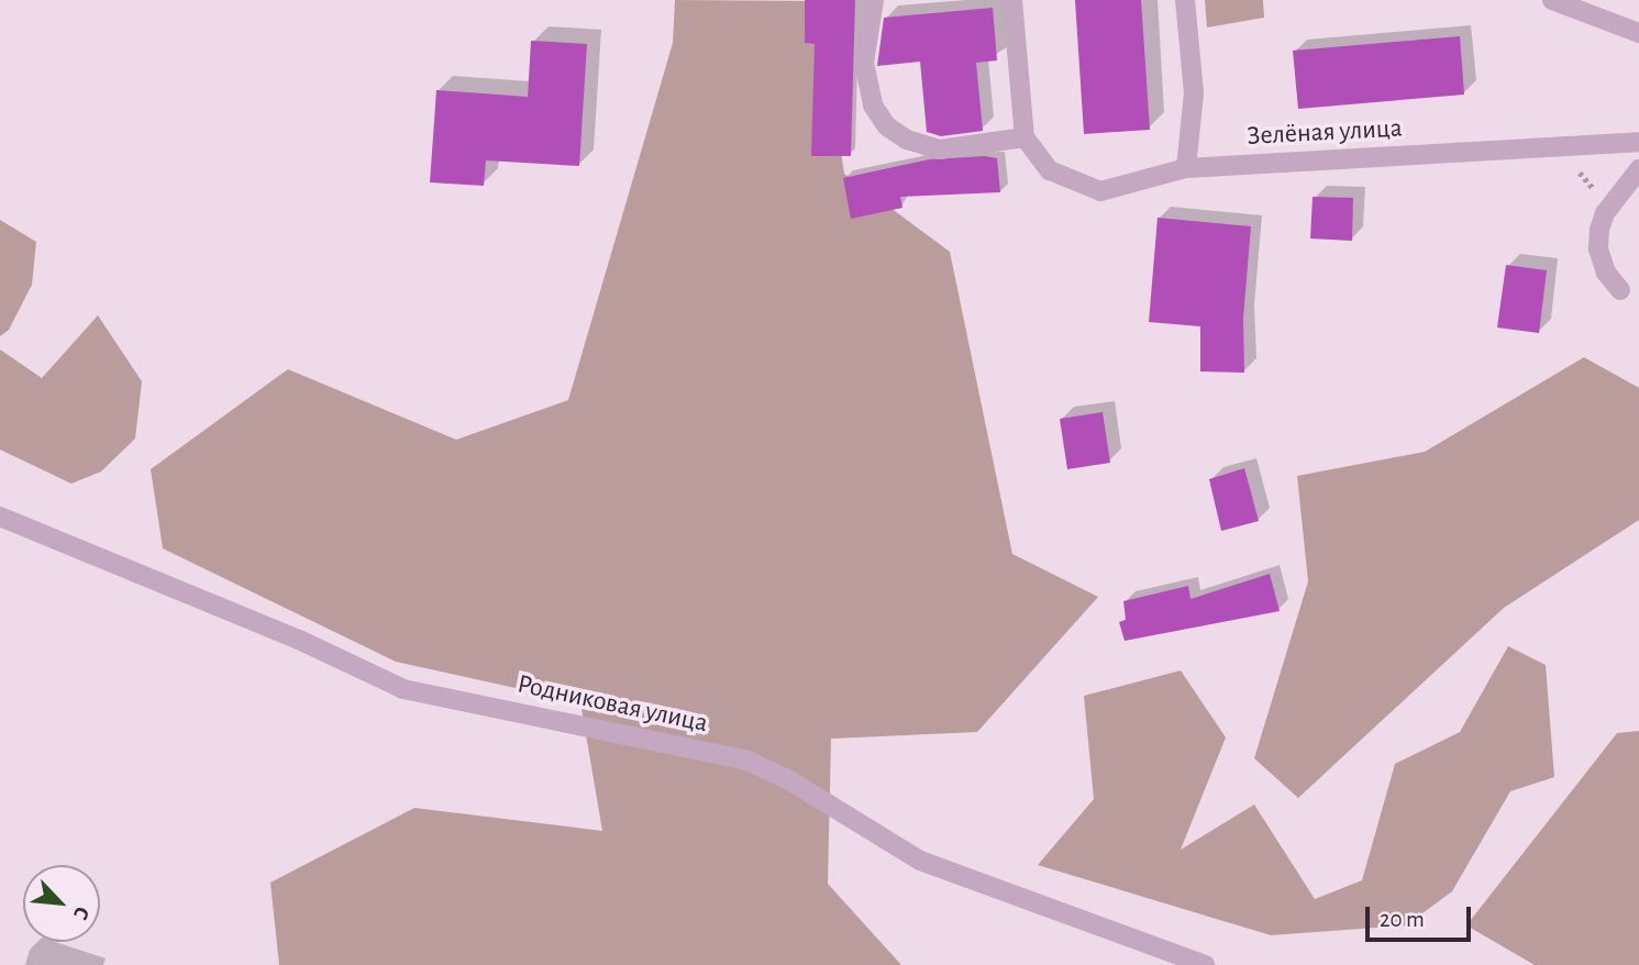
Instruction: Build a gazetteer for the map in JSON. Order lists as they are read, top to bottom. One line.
{"streets":{"street":["Зелёная улица","Родниковая улица"]},"scale_bar":"20 m","north":"bottom right"}
